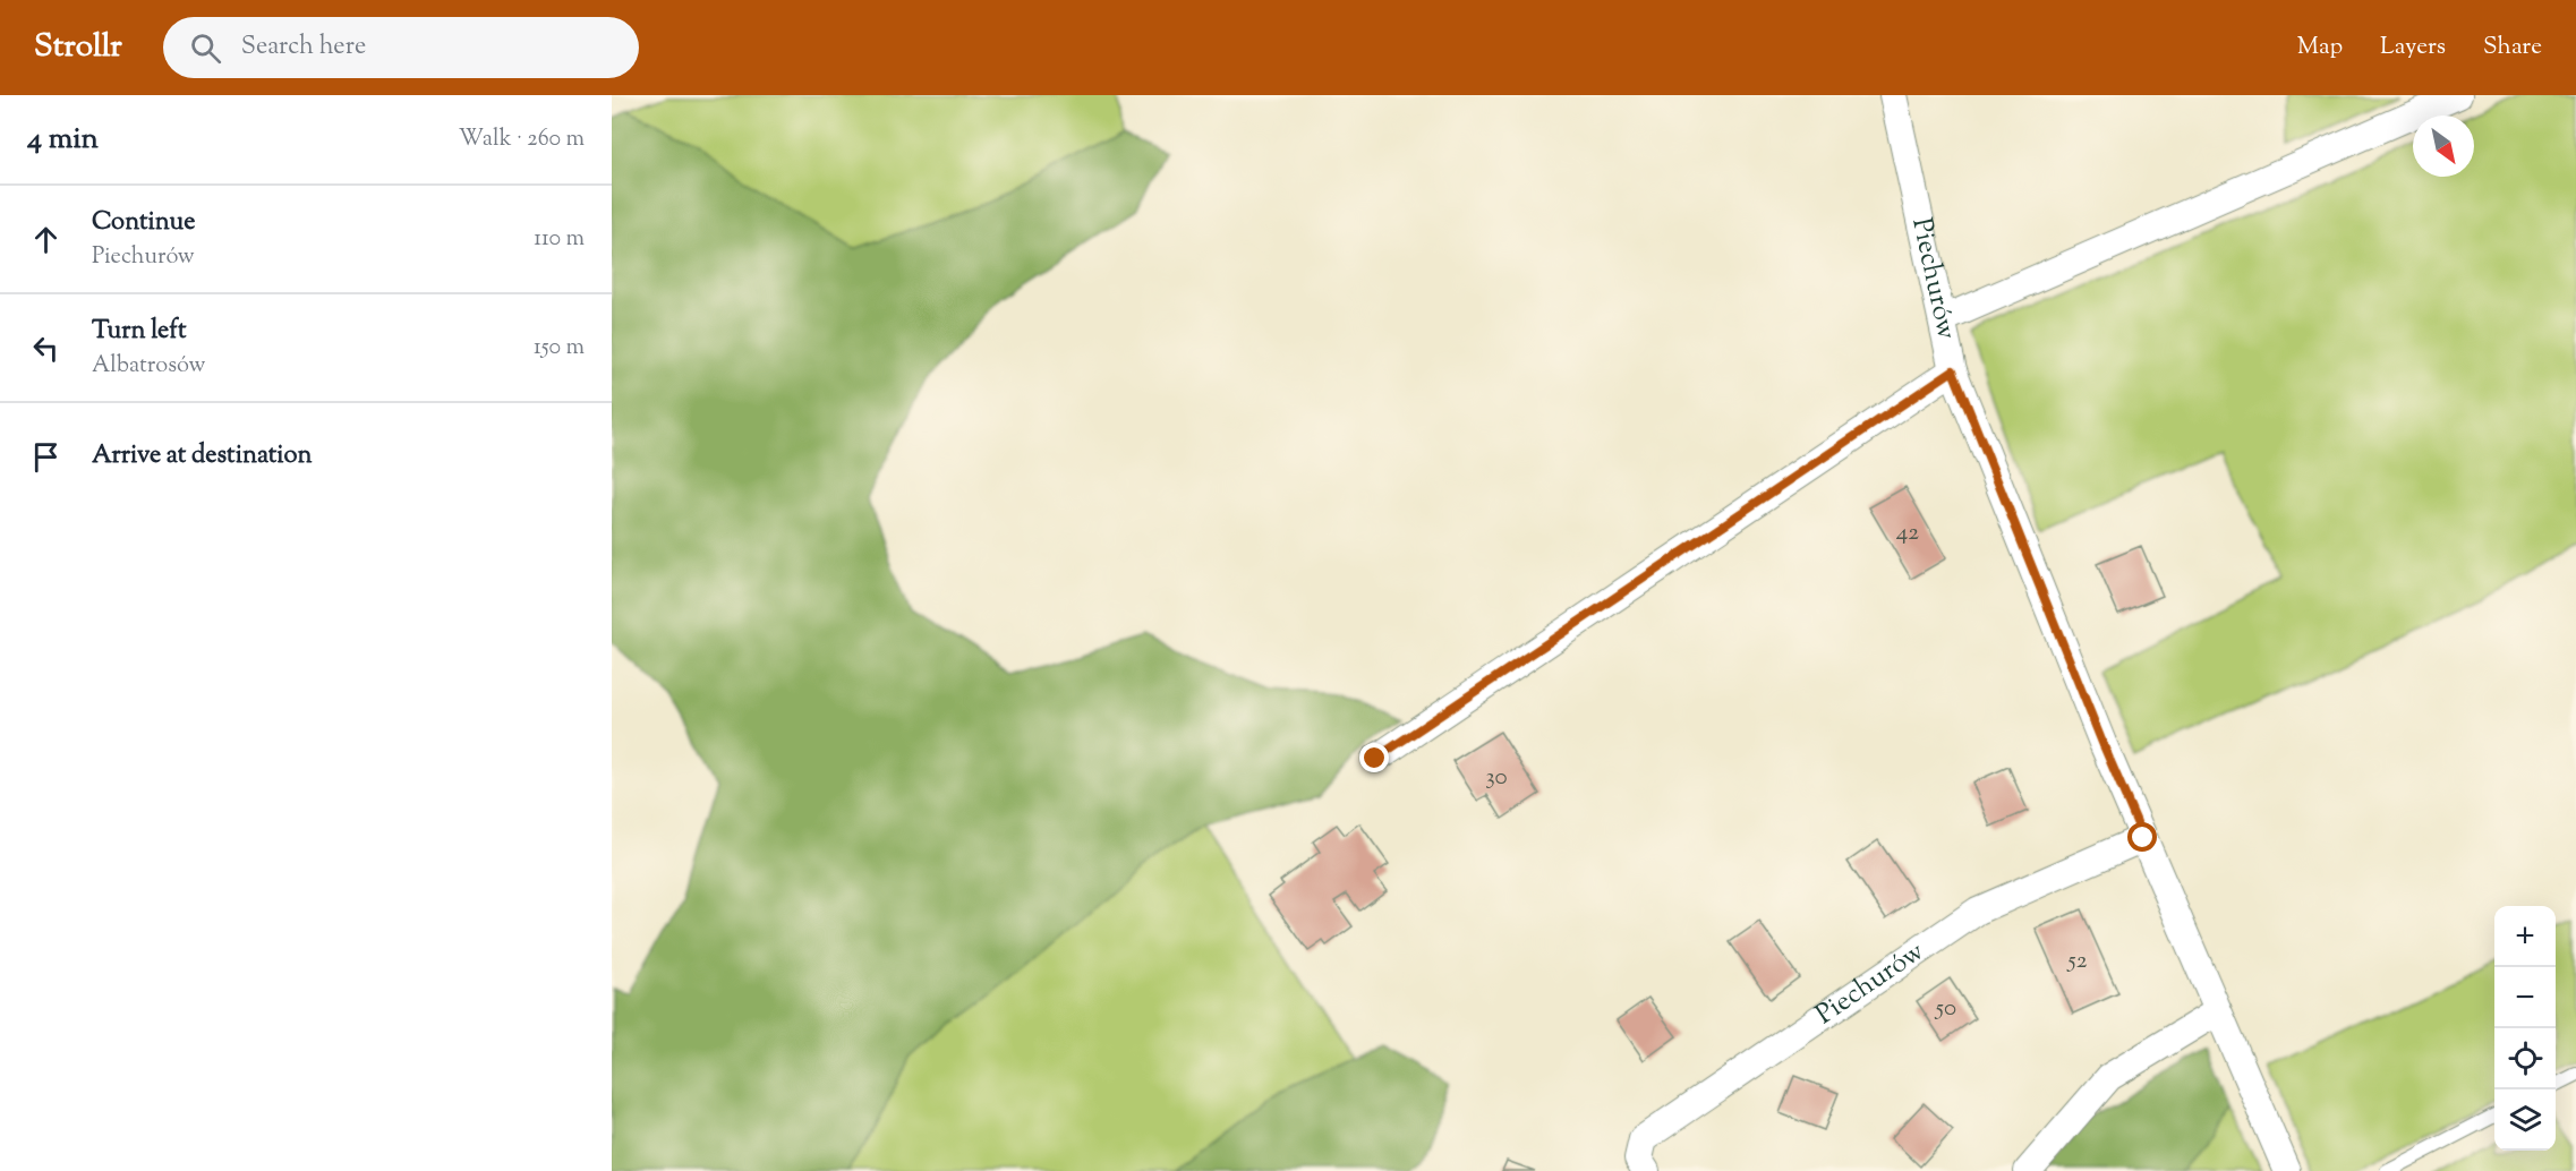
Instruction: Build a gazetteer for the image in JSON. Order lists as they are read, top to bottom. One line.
{"streets":{"street":["Piechurów"]},"house_numbers":["42","30","52","50"],"north":"bottom right","page":{"header":"Strollr","search":"Search here","nav":["Map","Layers","Share"],"heading":["4 min","Walk · 260 m"],"list":[["Continue","Piechurów","110 m"],["Turn left","Albatrosów","150 m"],"Arrive at destination"],"map_buttons":["+","−"]}}
